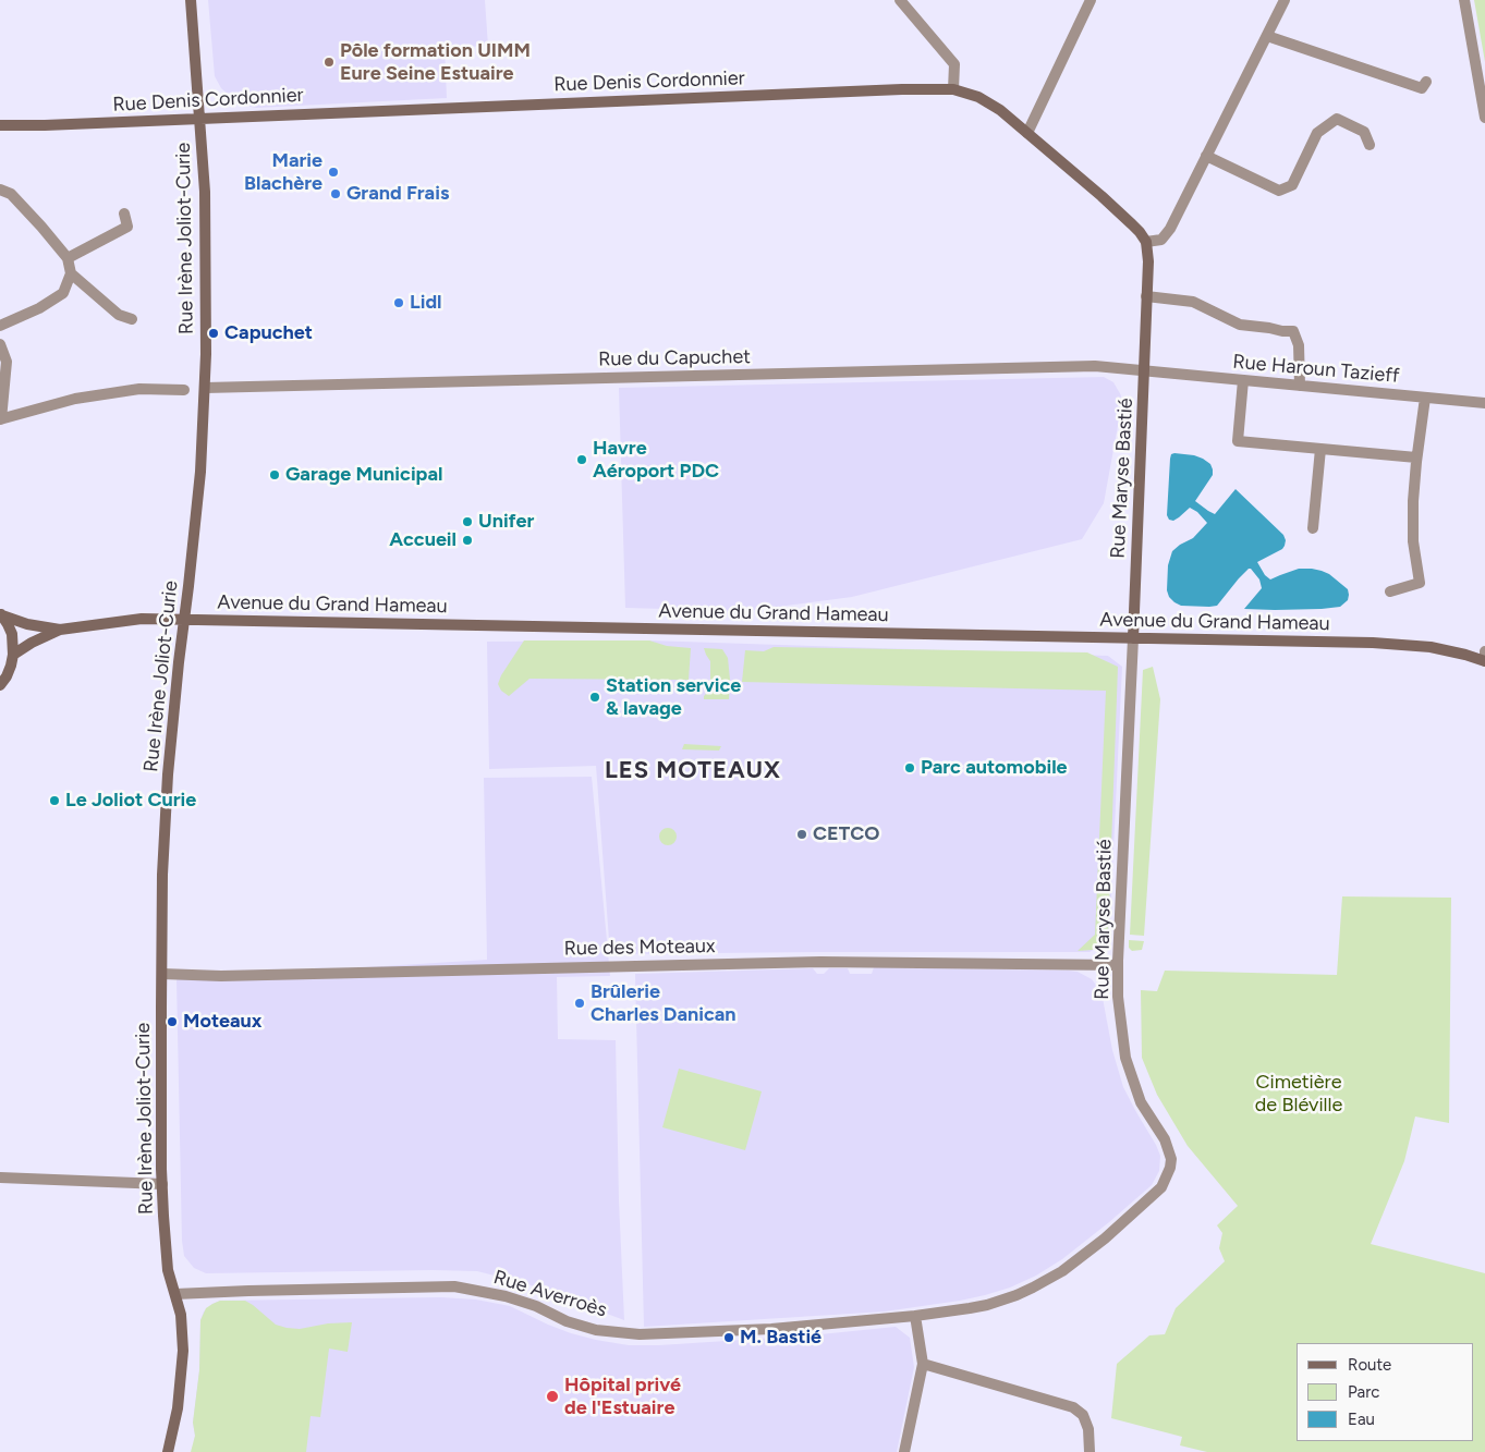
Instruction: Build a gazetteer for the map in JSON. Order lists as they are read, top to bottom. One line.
{"streets":{"street":["Rue Denis Cordonnier","Rue Irène Joliot-Curie","Rue du Capuchet","Rue Haroun Tazieff","Rue Maryse Bastié","Avenue du Grand Hameau","Rue des Moteaux","Rue Averroès"]},"crossings":[["Rue Denis Cordonnier","Rue Irène Joliot-Curie"],["Rue Denis Cordonnier","Rue Maryse Bastié"],["Rue Irène Joliot-Curie","Rue du Capuchet"],["Rue Irène Joliot-Curie","Rue des Moteaux"],["Rue Irène Joliot-Curie","Rue Averroès"],["Rue du Capuchet","Rue Haroun Tazieff"],["Rue du Capuchet","Rue Maryse Bastié"],["Rue Haroun Tazieff","Rue Maryse Bastié"],["Rue Maryse Bastié","Avenue du Grand Hameau"],["Rue Maryse Bastié","Rue des Moteaux"],["Rue Maryse Bastié","Rue Averroès"]],"districts":["LES MOTEAUX"],"parks":["Cimetière de Bléville"],"places":["Pôle formation UIMM Eure Seine Estuaire","Marie Blachère","Grand Frais","Lidl","Capuchet","Havre Aéroport PDC","Garage Municipal","Unifer","Accueil","Station service & lavage","Parc automobile","Le Joliot Curie","CETCO","Brûlerie Charles Danican","Moteaux","M. Bastié","Hôpital privé de l'Estuaire"],"legend":["Route","Parc","Eau"]}
